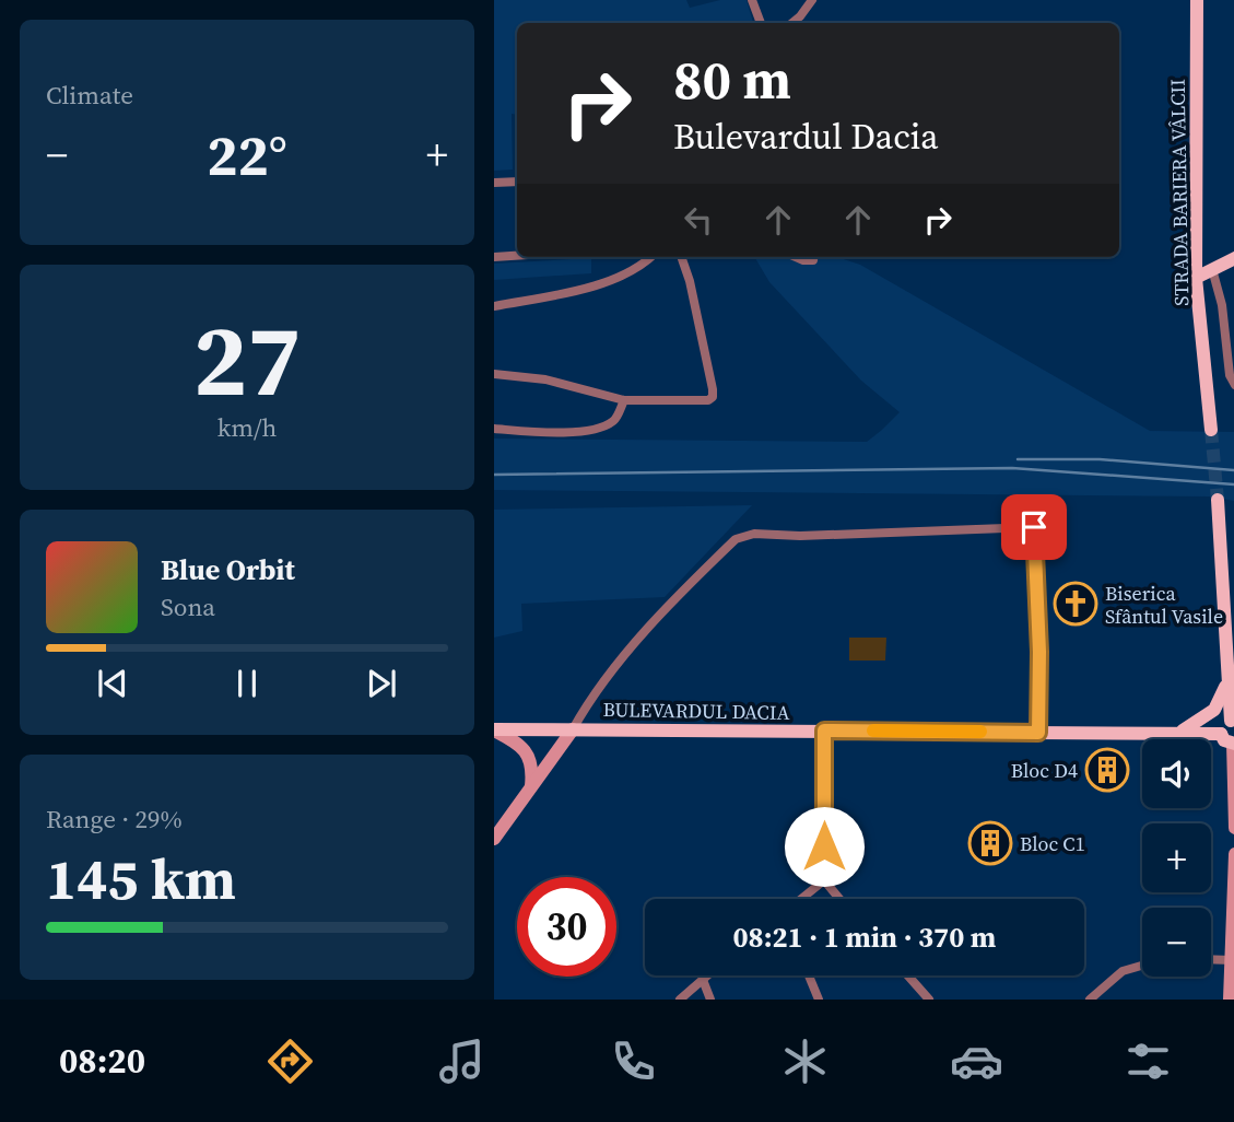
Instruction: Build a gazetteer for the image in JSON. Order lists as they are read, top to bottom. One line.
{"streets":{"main road":["STRADA BARIERA VÂLCII","BULEVARDUL DACIA"]},"places":{"church":["Biserica Sfântul Vasile"],"building":["Bloc D4","Bloc C1"]},"page":{"tile":["Climate",["27","km/h"],["Range · 29%","145 km"]],"turn":["80 m","Bulevardul Dacia"],"heat":["−","22°","+"],"song":["Blue Orbit","Sona"],"map_buttons":["+","−"],"limit":"30","trip":"08:21 · 1 min · 370 m","tabs":"08:20"}}
